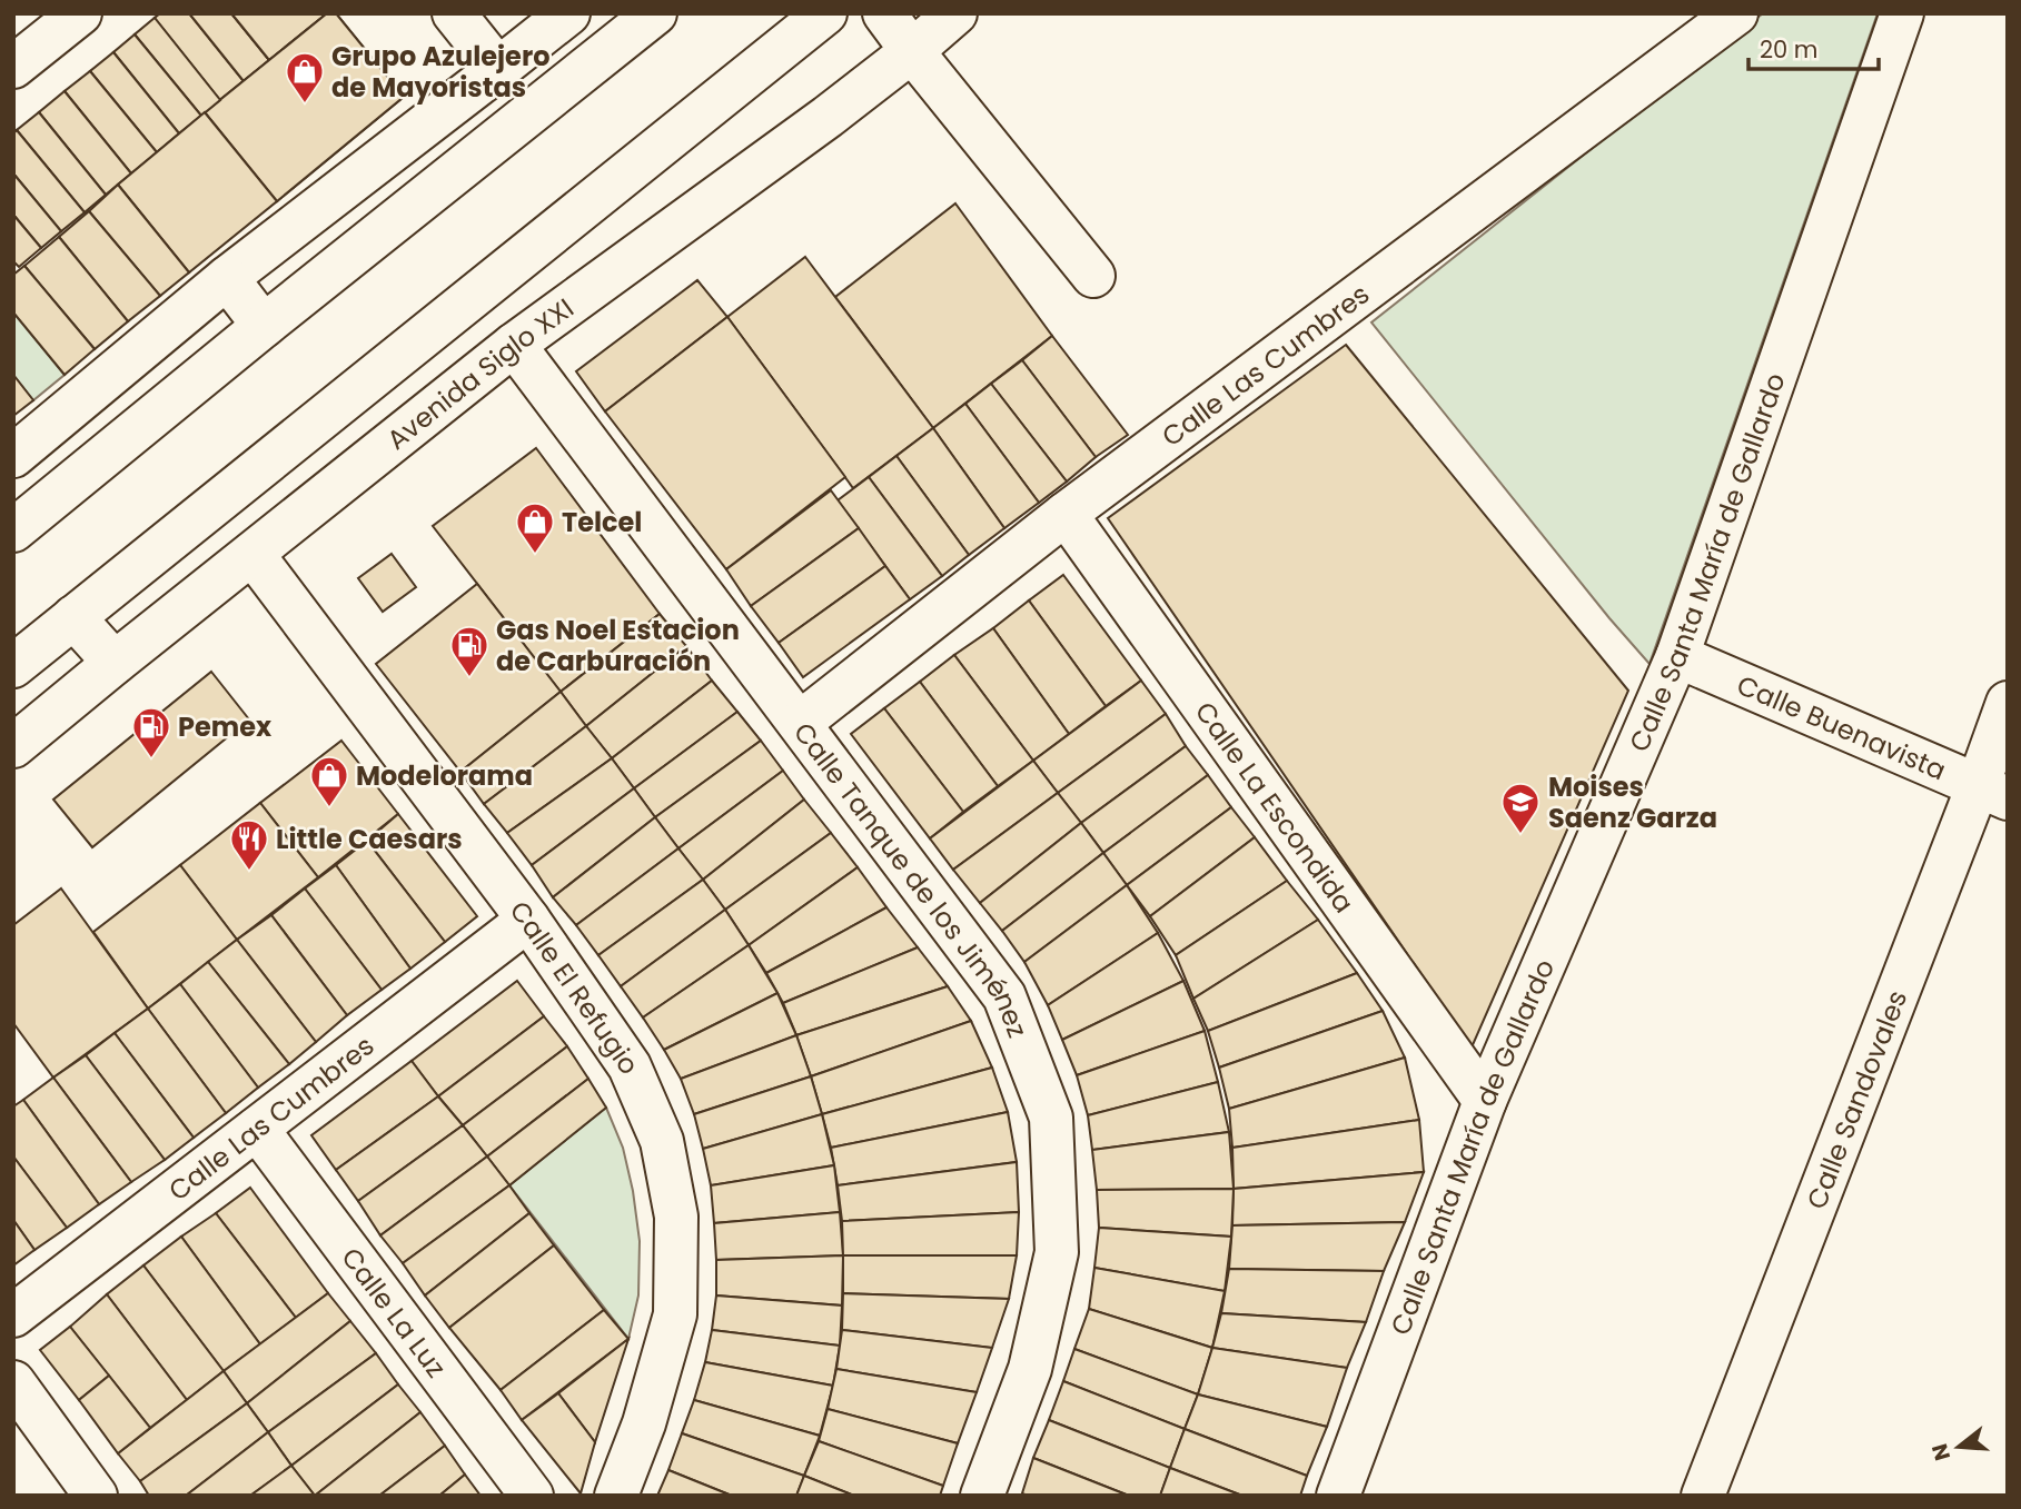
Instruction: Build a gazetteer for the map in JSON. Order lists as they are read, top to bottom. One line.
{"streets":{"main road":["Calle Las Cumbres","Avenida Siglo XXI","Calle Santa María de Gallardo","Calle Buenavista","Calle La Escondida","Calle Tanque de los Jiménez","Calle El Refugio","Calle Sandovales","Calle La Luz"]},"crossings":[["Calle Las Cumbres","Calle La Escondida"],["Calle Las Cumbres","Calle Tanque de los Jiménez"],["Calle Las Cumbres","Calle El Refugio"],["Calle Las Cumbres","Calle La Luz"],["Avenida Siglo XXI","Calle Tanque de los Jiménez"],["Avenida Siglo XXI","Calle El Refugio"],["Calle Santa María de Gallardo","Calle Buenavista"],["Calle Santa María de Gallardo","Calle La Escondida"],["Calle Buenavista","Calle Sandovales"]],"places":{"shop":["Grupo Azulejero de Mayoristas","Telcel","Modelorama"],"fuel station":["Gas Noel Estacion de Carburación","Pemex"],"school or university":["Moises Saenz Garza"],"restaurant":["Little Caesars"]},"scale_bar":"20 m","north":"left"}
